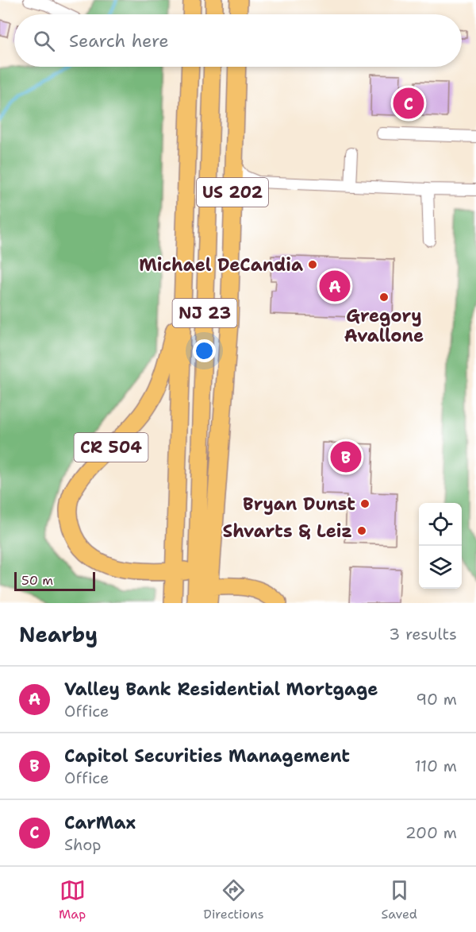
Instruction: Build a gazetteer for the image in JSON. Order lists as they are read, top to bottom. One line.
{"streets":{"highway":["US 202","NJ 23","CR 504"]},"crossings":[["US 202","NJ 23"],["US 202","CR 504"],["NJ 23","CR 504"]],"places":["Michael DeCandia","Gregory Avallone","Bryan Dunst","Shvarts & Leiz"],"scale_bar":"50 m","page":{"search":"Search here","pins":["C","A","B"],"scale":"50 m","heading":["Nearby","3 results"],"list":[{"mark":"A","name":"Valley Bank Residential Mortgage","note":"Office","value":"90 m"},{"mark":"B","name":"Capitol Securities Management","note":"Office","value":"110 m"},{"mark":"C","name":"CarMax","note":"Shop","value":"200 m"}],"nav":["Map","Directions","Saved"]}}
